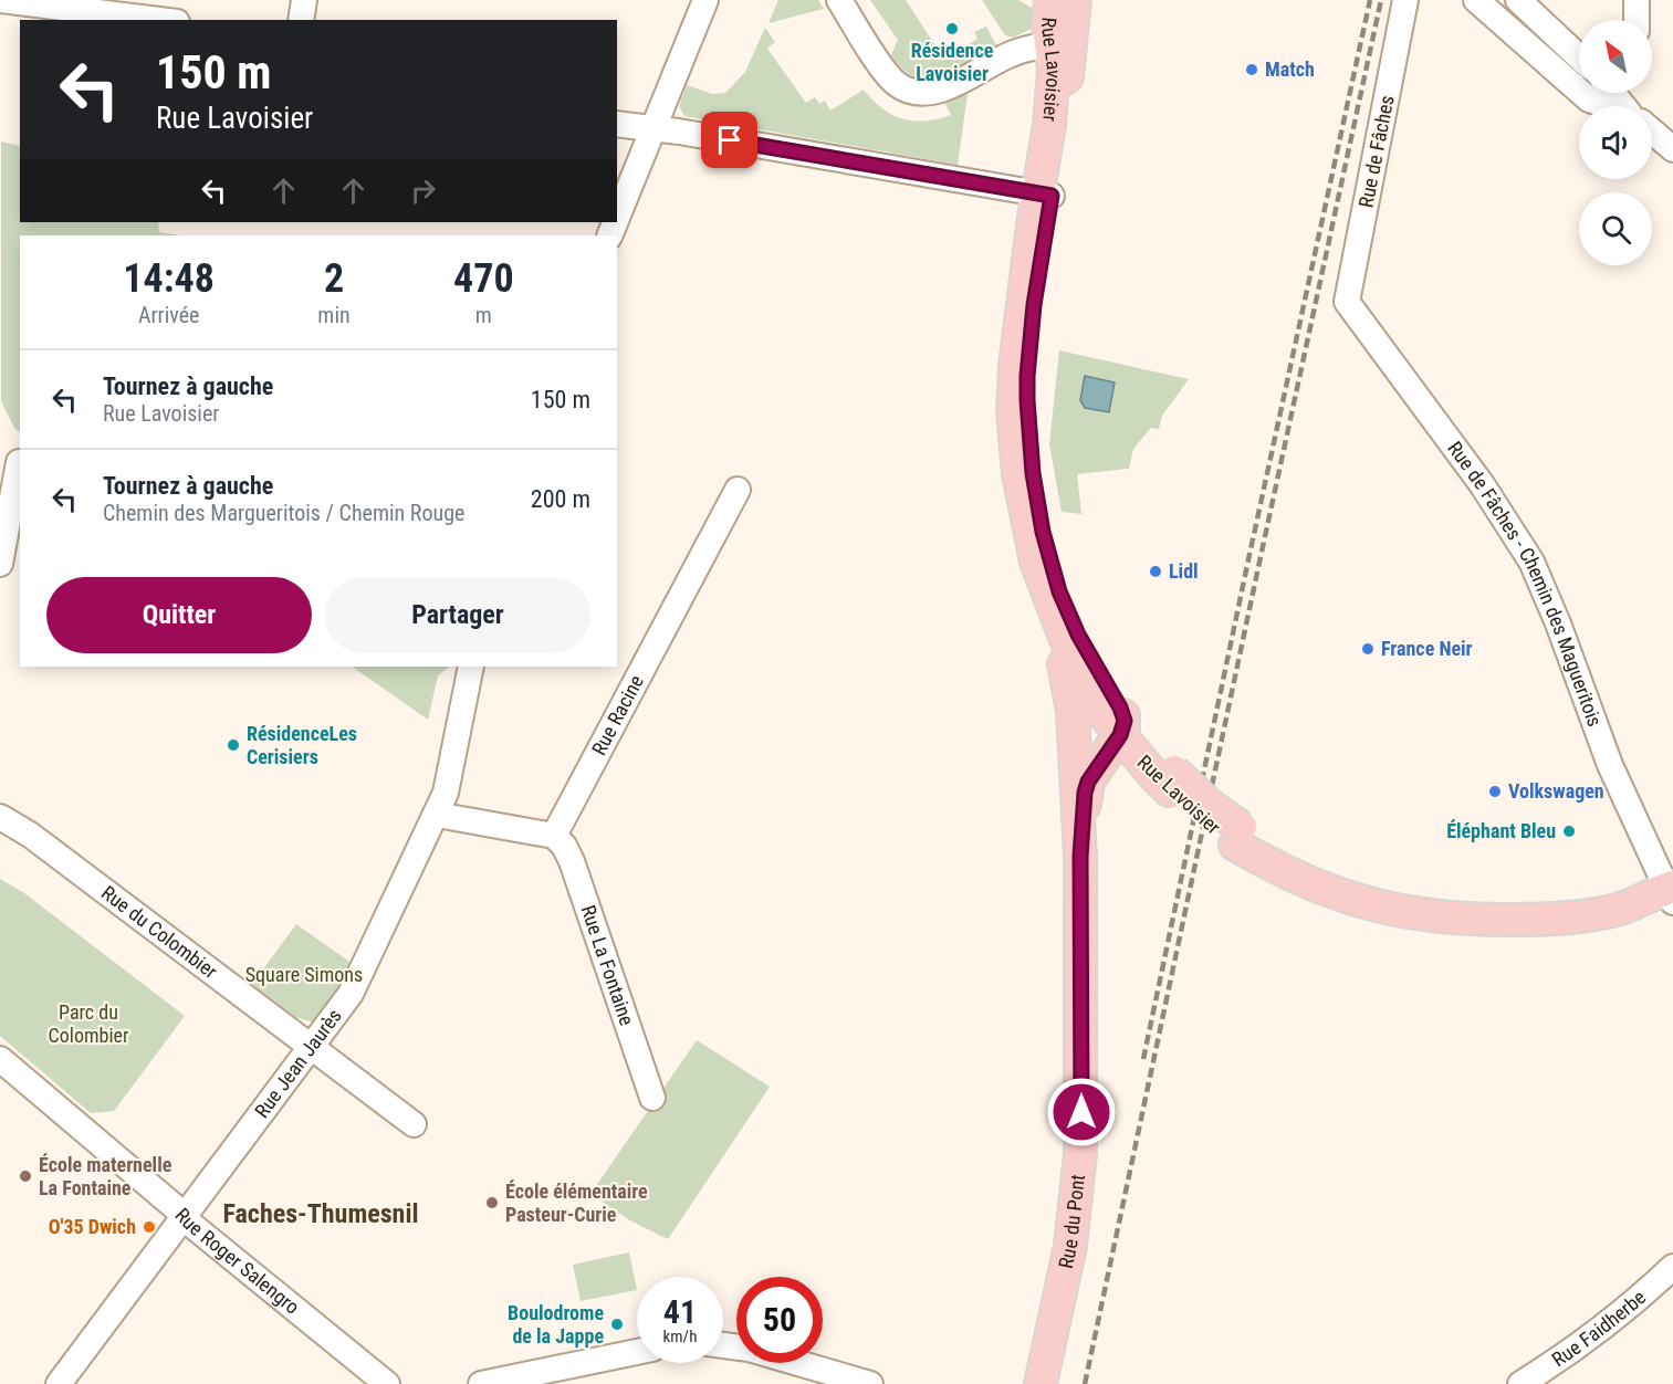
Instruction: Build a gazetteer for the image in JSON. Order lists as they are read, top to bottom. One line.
{"streets":{"main road":["Rue Lavoisier","Rue du Pont"],"street":["Rue de Fâches","Rue de Fâches - Chemin des Magueritois","Rue Racine","Rue du Colombier","Rue La Fontaine","Rue Jean Jaurès","Rue Roger Salengro","Rue Faidherbe"]},"crossings":[["Rue Lavoisier","Rue de Fâches - Chemin des Magueritois"],["Rue Lavoisier","Rue du Pont"],["Rue de Fâches","Rue de Fâches - Chemin des Magueritois"],["Rue Racine","Rue La Fontaine"],["Rue du Colombier","Rue Jean Jaurès"],["Rue Jean Jaurès","Rue Roger Salengro"]],"districts":["Faches-Thumesnil"],"parks":["Square Simons","Parc du Colombier"],"places":["Résidence Lavoisier","Match","Lidl","France Neir","RésidenceLes Cerisiers","Volkswagen","Éléphant Bleu","École maternelle La Fontaine","École élémentaire Pasteur-Curie","O'35 Dwich","Boulodrome de la Jappe"],"north":"top left","page":{"turn":["150 m","Rue Lavoisier"],"eta":["14:48","Arrivée","2","min","470","m"],"list":[{"name":"Tournez à gauche","note":"Rue Lavoisier","value":"150 m"},{"name":"Tournez à gauche","note":"Chemin des Margueritois / Chemin Rouge","value":"200 m"}],"buttons":["Quitter","Partager"],"speed":"41 km/h","limit":"50"}}
